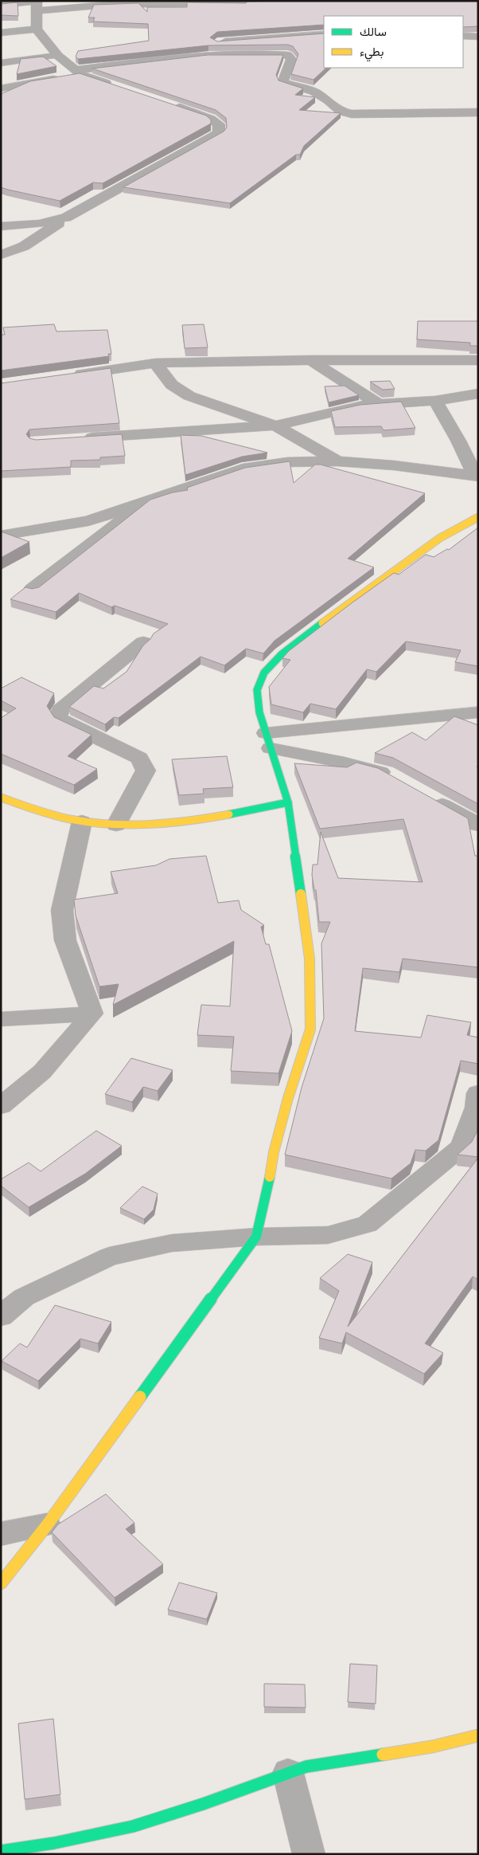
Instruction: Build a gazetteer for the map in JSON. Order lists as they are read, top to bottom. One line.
{"legend":["سالك","بطيء"]}
